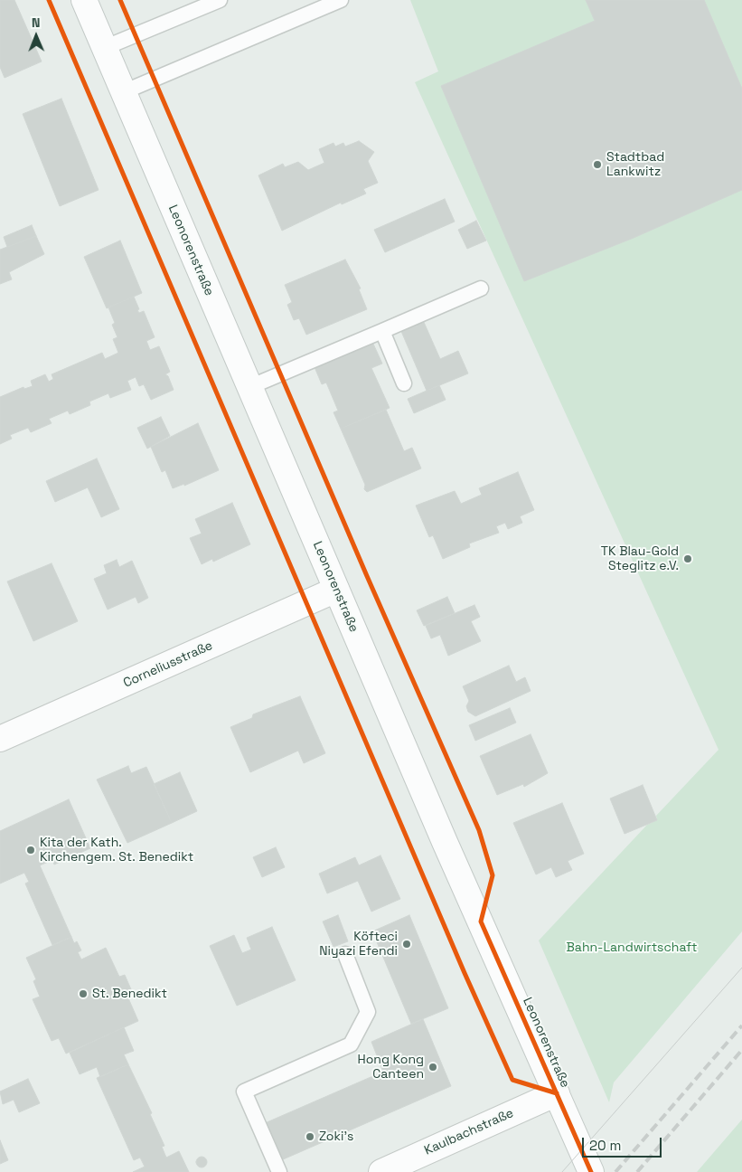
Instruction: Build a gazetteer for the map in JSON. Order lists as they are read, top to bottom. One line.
{"streets":{"main road":["Leonorenstraße","Corneliusstraße","Kaulbachstraße"]},"crossings":[["Leonorenstraße","Corneliusstraße"],["Leonorenstraße","Kaulbachstraße"]],"parks":["Bahn-Landwirtschaft"],"places":["Stadtbad Lankwitz","TK Blau-Gold Steglitz e.V.","Kita der Kath. Kirchengem. St. Benedikt","Köfteci Niyazi Efendi","St. Benedikt","Hong Kong Canteen","Zoki's"],"scale_bar":"20 m","north":"top"}
